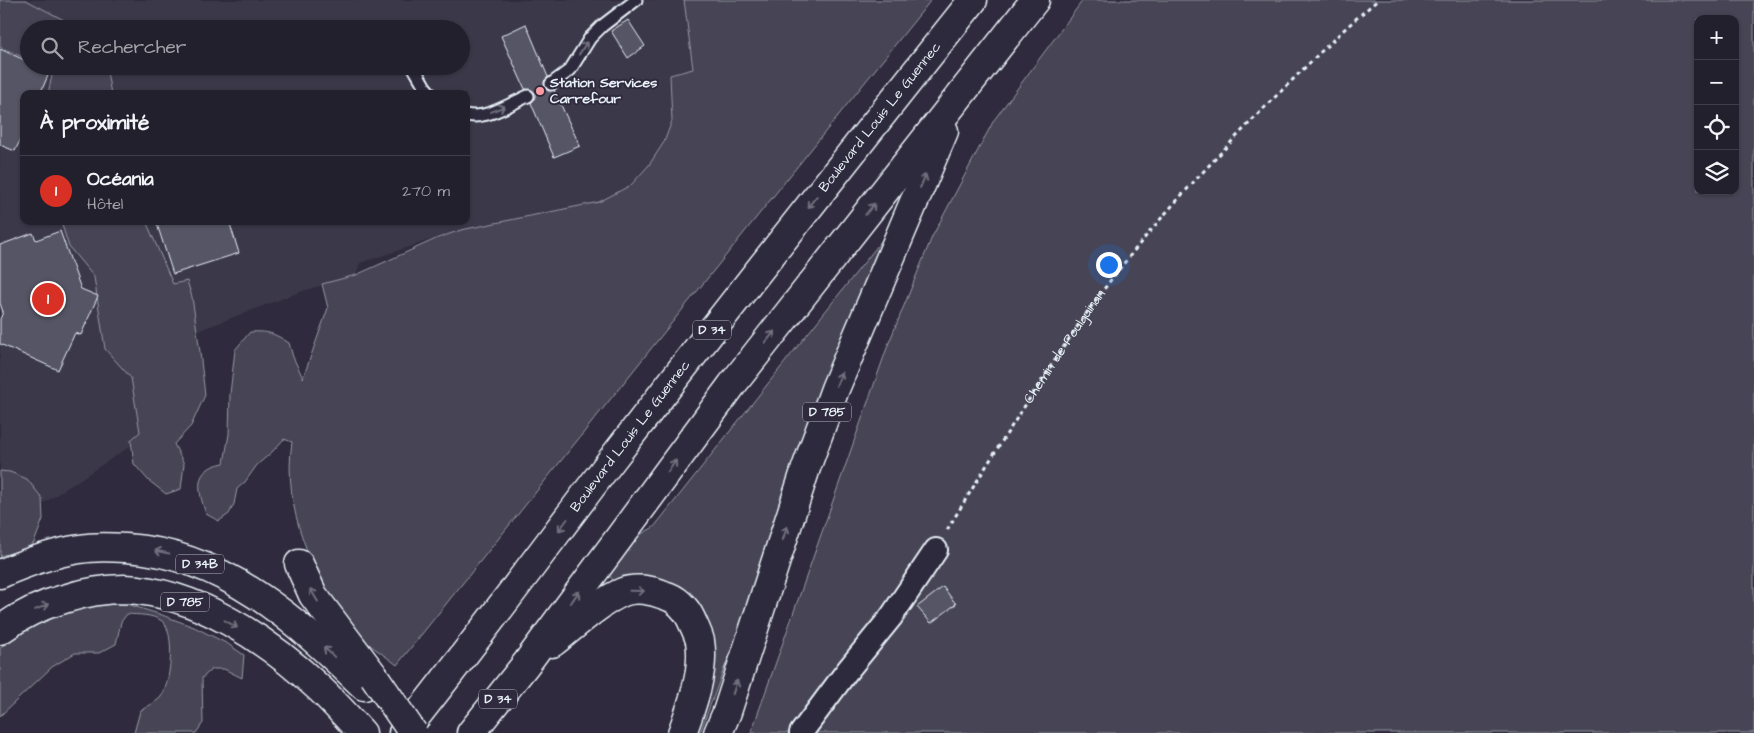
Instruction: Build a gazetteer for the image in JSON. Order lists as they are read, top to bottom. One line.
{"streets":{"main road":["Boulevard Louis Le Guennec","D 34","D 785","D 34B"],"path":["Chemin de Poulguinan"]},"crossings":[["D 34","D 785"]],"places":["Station Services Carrefour"],"page":{"map_buttons":["+","−"],"search":"Rechercher","heading":"À proximité","list":[{"mark":"1","name":"Océania","note":"Hôtel","value":"270 m"}],"pins":"1"}}
